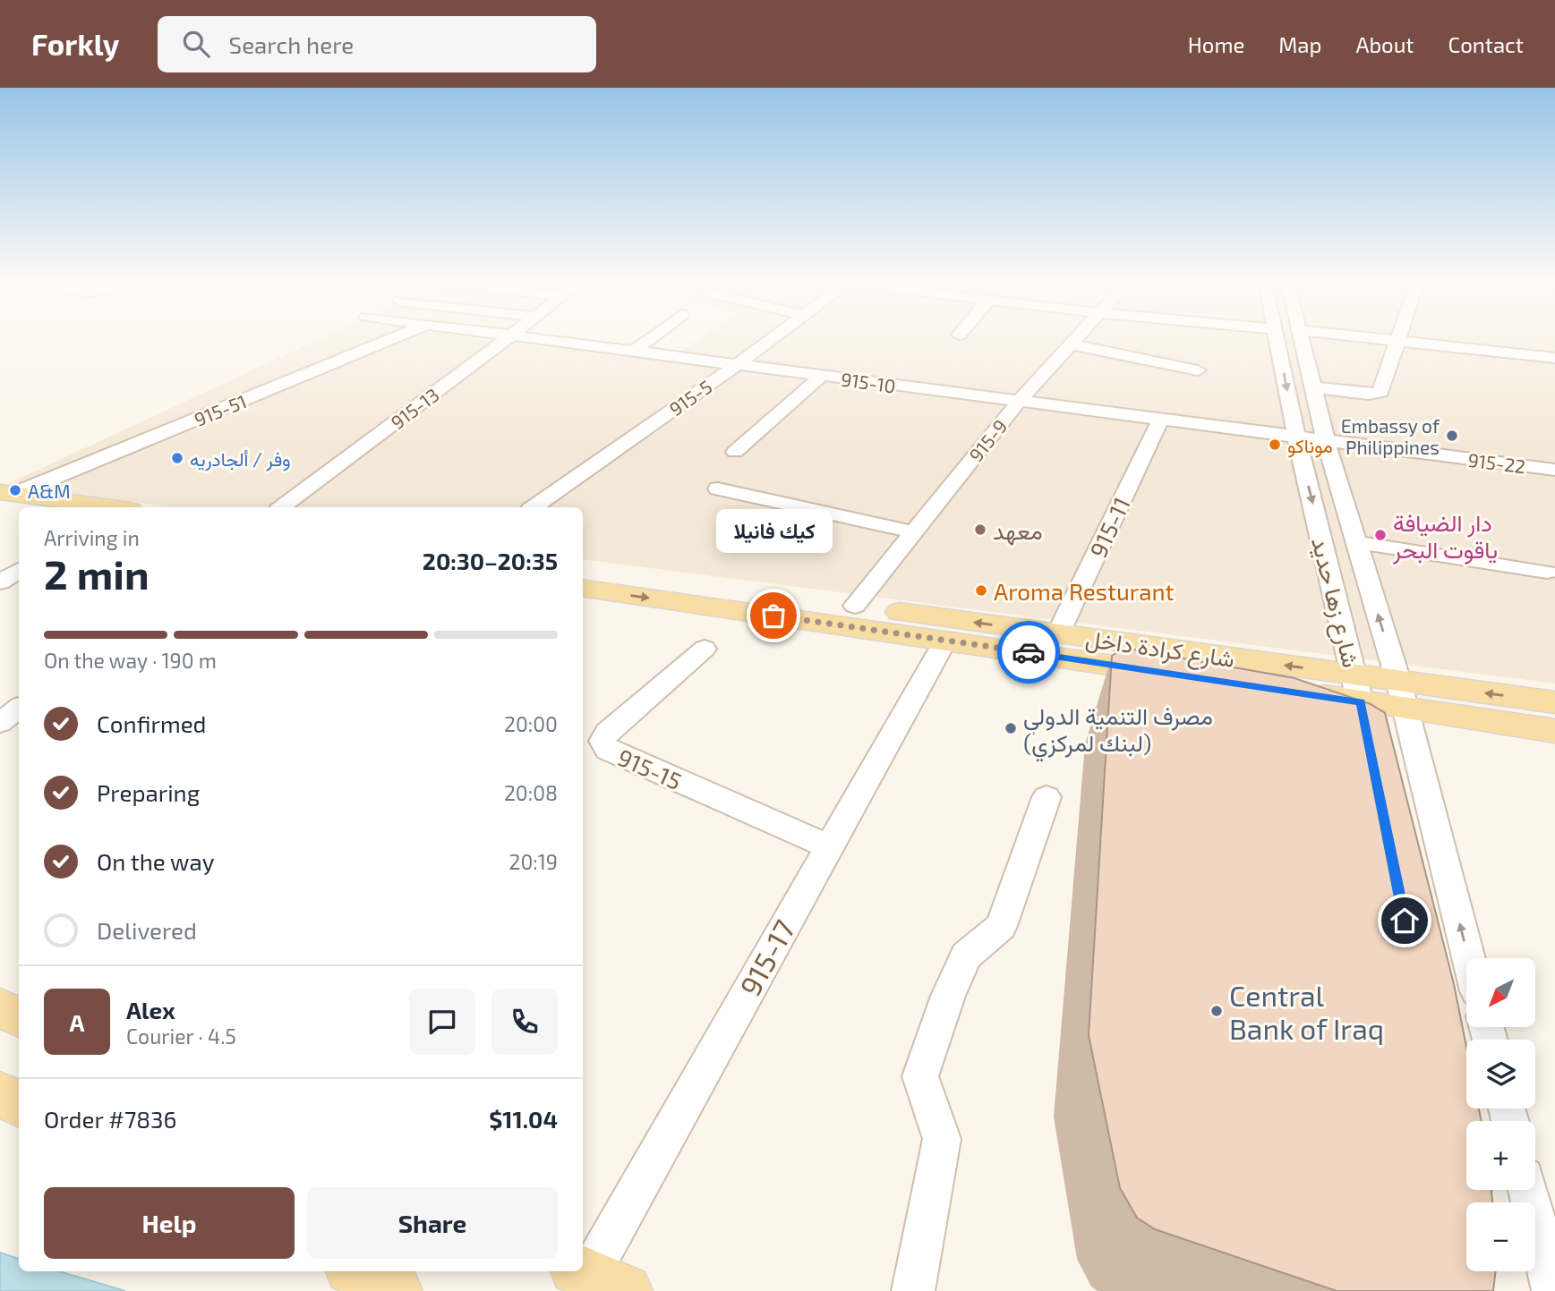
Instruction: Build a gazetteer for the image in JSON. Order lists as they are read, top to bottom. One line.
{"streets":{"main road":["شارع كرادة داخل"],"street":["915-10","915-5","915-13","915-51","915-9","915-22","915-11","شارع زها حديد","915-15","915-17"]},"crossings":[["915-10","915-5"],["915-10","915-9"],["915-10","915-22"],["915-10","915-11"],["915-10","شارع زها حديد"],["915-9","شارع كرادة داخل"],["915-22","شارع زها حديد"],["915-11","شارع كرادة داخل"],["شارع زها حديد","شارع كرادة داخل"],["شارع كرادة داخل","915-17"],["915-15","915-17"]],"places":["Embassy of Philippines","موناكو","وفر / ألجادريه","A&M","معهد","دار الضيافة ياقوت البحر","Aroma Resturant","كيك فانيلا","مصرف التنمية الدولي (لبنك لمركزي)","Central Bank of Iraq"],"north":"bottom left","page":{"header":"Forkly","search":"Search here","nav":["Home","Map","About","Contact"],"heading":["2 min","Arriving in","20:30–20:35"],"panel":["Alex","Courier · 4.5","Order #7836","$11.04"],"bubble":"كيك فانيلا","bar":"On the way · 190 m","list":[["Confirmed","20:00"],["Preparing","20:08"],["On the way","20:19"],"Delivered"],"map_buttons":["+","−"],"round":"A","buttons":["Help","Share"]}}
